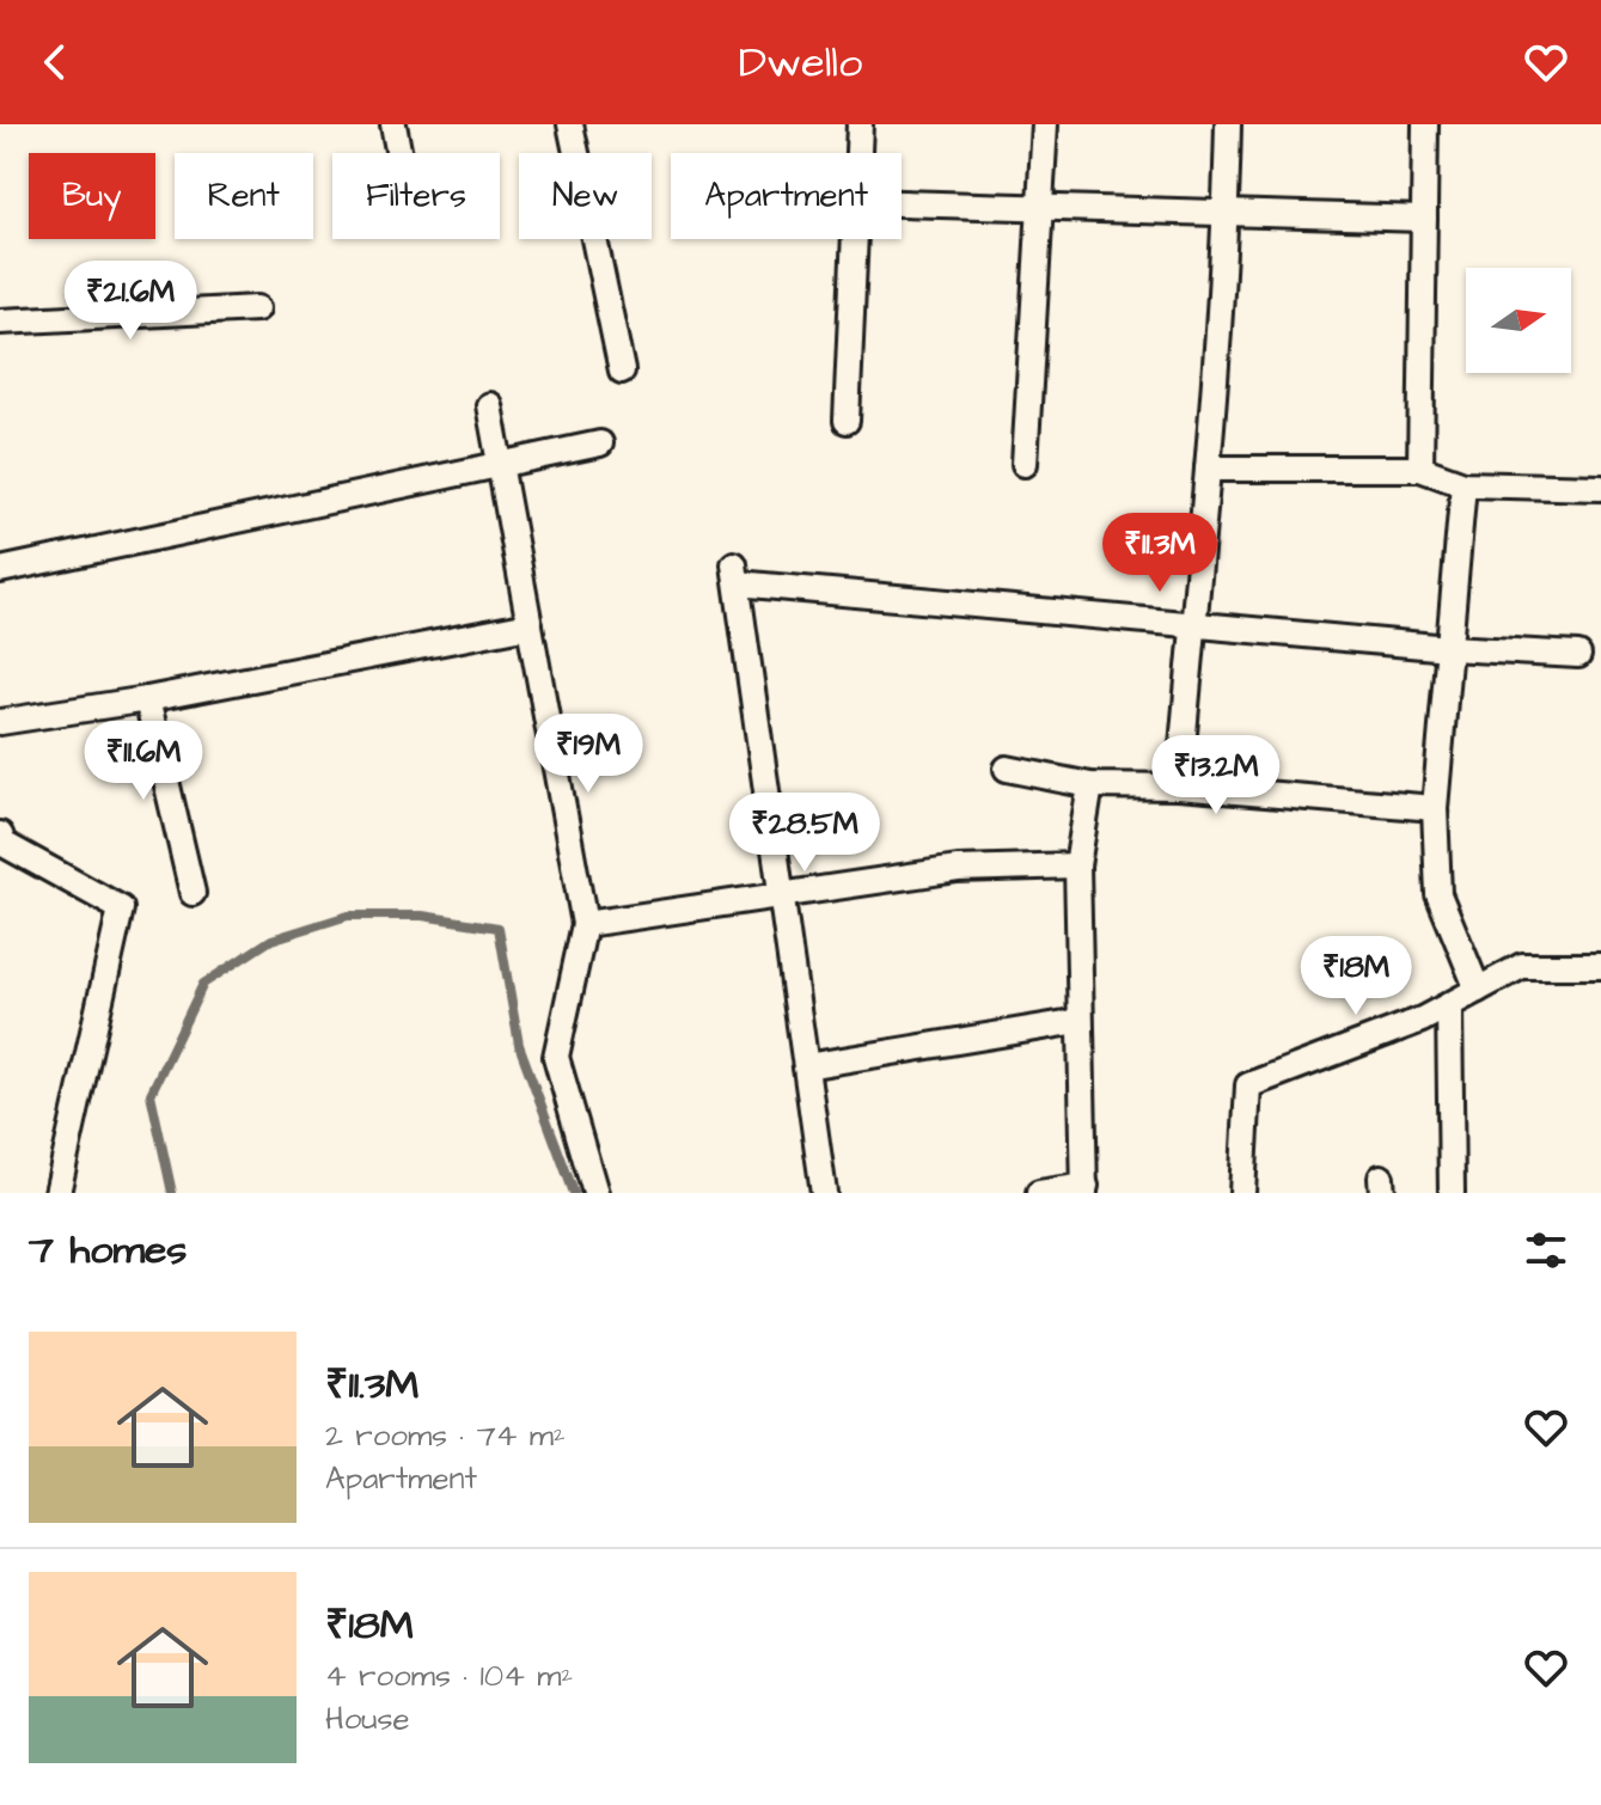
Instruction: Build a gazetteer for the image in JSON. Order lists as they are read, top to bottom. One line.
{"north":"right","page":{"header":"Dwello","chip":["Buy","Rent","Filters","New","Apartment"],"price":["₹21.6M","₹11.3M","₹19M","₹11.6M","₹13.2M","₹28.5M","₹18M"],"heading":"7 homes","list":[{"name":"₹11.3M","note":"2 rooms · 74 m² · Apartment"},{"name":"₹18M","note":"4 rooms · 104 m² · House"}]}}
